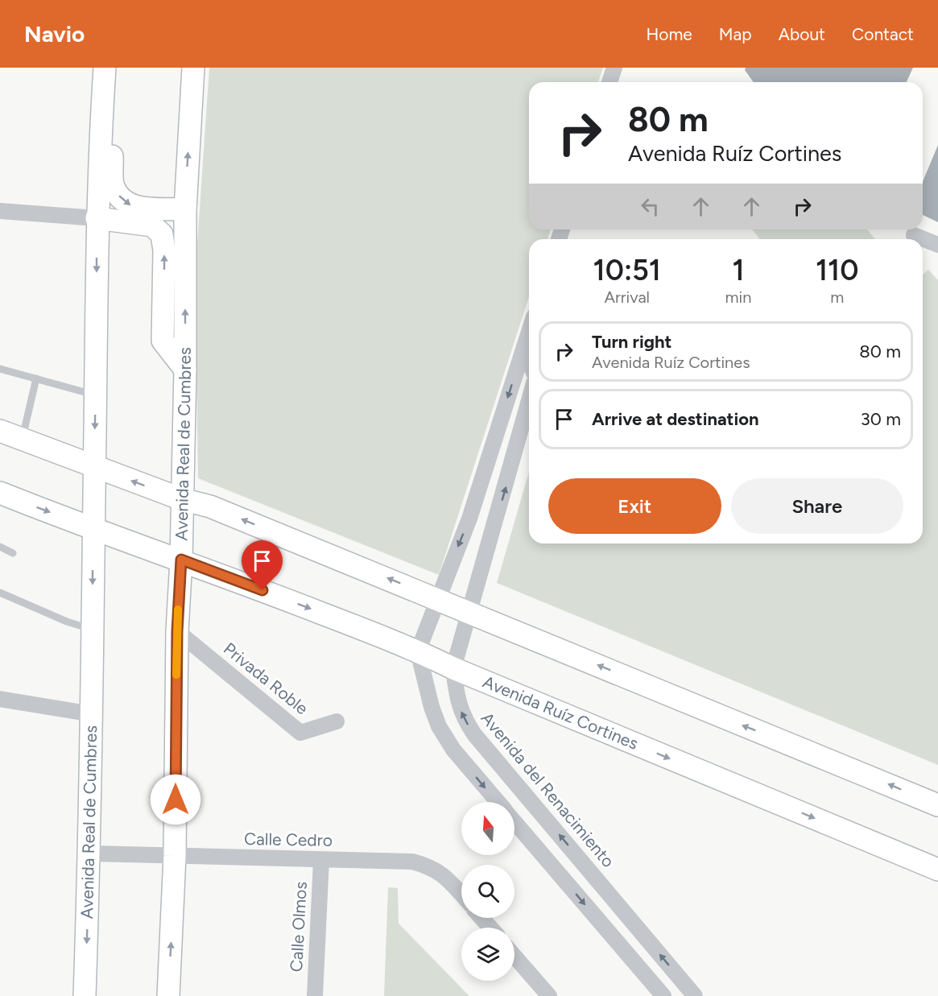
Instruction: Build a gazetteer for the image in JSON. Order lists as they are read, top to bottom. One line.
{"streets":{"street":["Avenida Real de Cumbres","Privada Roble","Avenida Ruíz Cortines","Avenida del Renacimiento","Calle Cedro","Calle Olmos"]},"crossings":[["Avenida Real de Cumbres","Privada Roble"],["Avenida Real de Cumbres","Avenida Ruíz Cortines"],["Avenida Real de Cumbres","Calle Cedro"],["Avenida Ruíz Cortines","Avenida del Renacimiento"],["Calle Cedro","Calle Olmos"]],"north":"top","page":{"header":"Navio","nav":["Home","Map","About","Contact"],"turn":["80 m","Avenida Ruíz Cortines"],"eta":["10:51","Arrival","1","min","110","m"],"list":[{"name":"Turn right","note":"Avenida Ruíz Cortines","value":"80 m"},{"name":"Arrive at destination","value":"30 m"}],"buttons":["Exit","Share"]}}
